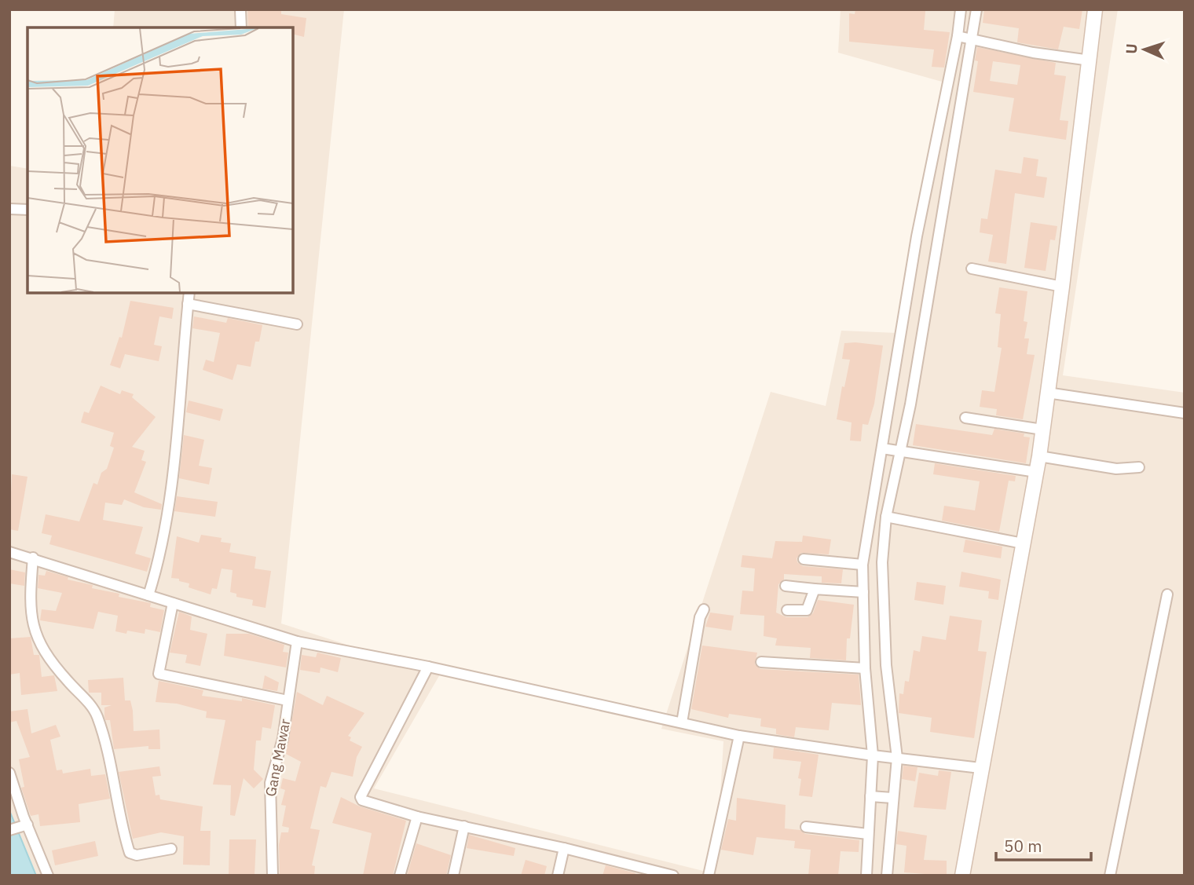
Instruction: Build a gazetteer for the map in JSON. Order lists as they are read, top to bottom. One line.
{"streets":{"street":["Gang Mawar"]},"scale_bar":"50 m","north":"left"}
